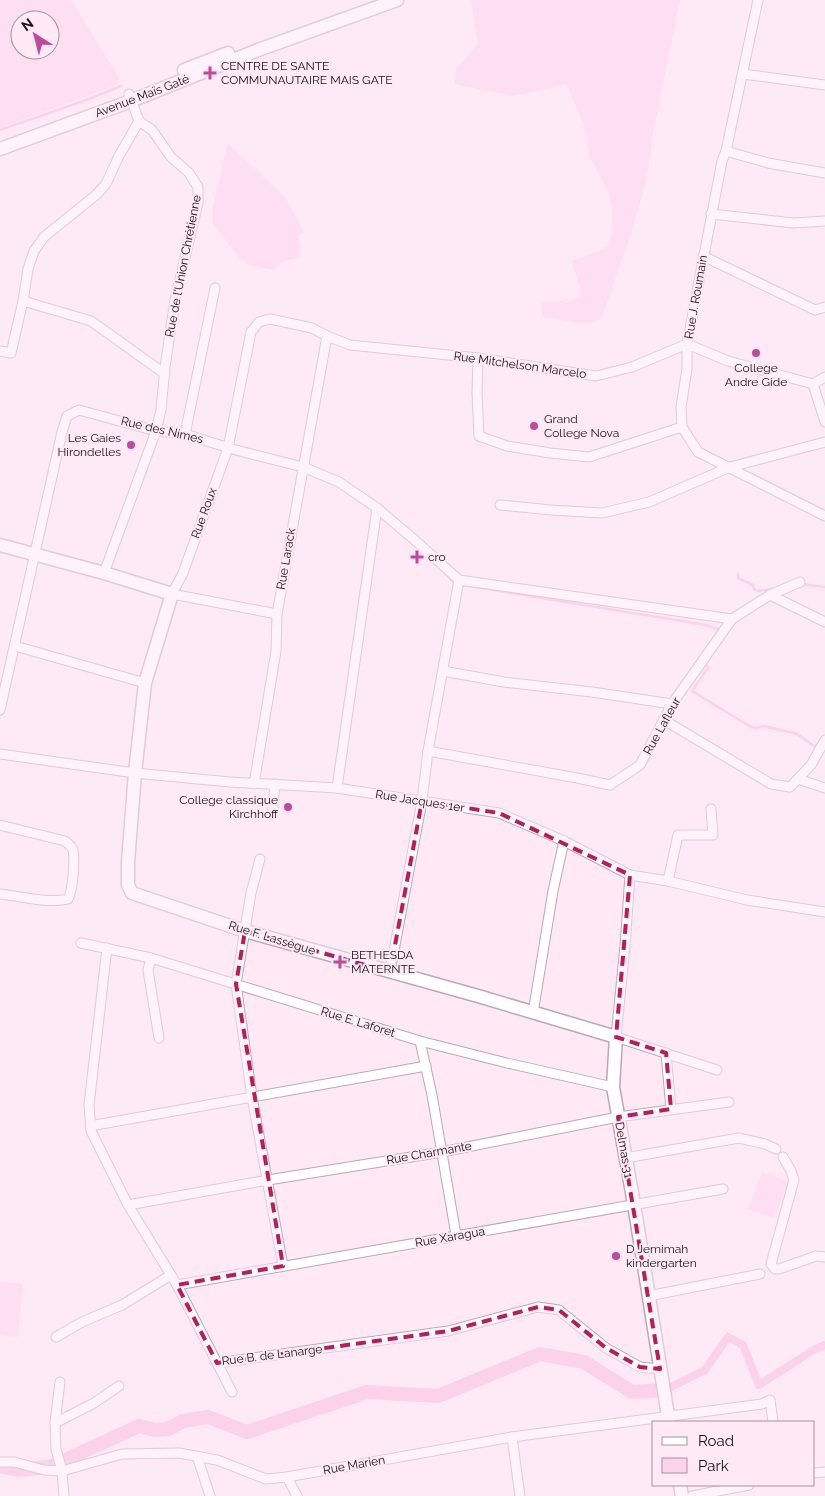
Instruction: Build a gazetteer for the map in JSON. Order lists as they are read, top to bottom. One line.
{"streets":{"street":["Avenue Maïs Gaté","Rue de l'Union Chrétienne","Rue J. Roumain","Rue Mitchelson Marcelo","Rue des Nimes","Rue Roux","Rue Larack","Rue Lafleur","Rue Jacques 1er","Rue F. Lassègue","Rue E. Laforet","Delmas 31","Rue Charmante","Rue Xaragua","Rue B. de Lanarge","Rue Marien"]},"crossings":[["Avenue Maïs Gaté","Rue de l'Union Chrétienne"],["Rue de l'Union Chrétienne","Rue des Nimes"],["Rue J. Roumain","Rue Mitchelson Marcelo"],["Rue Mitchelson Marcelo","Rue Roux"],["Rue Mitchelson Marcelo","Rue Larack"],["Rue des Nimes","Rue Roux"],["Rue des Nimes","Rue Larack"],["Rue Roux","Rue Larack"],["Rue Roux","Rue Jacques 1er"],["Rue Roux","Rue F. Lassègue"],["Rue Larack","Rue Jacques 1er"],["Rue Jacques 1er","Rue F. Lassègue"],["Rue Jacques 1er","Delmas 31"],["Rue F. Lassègue","Delmas 31"],["Rue E. Laforet","Delmas 31"],["Rue E. Laforet","Rue B. de Lanarge"],["Delmas 31","Rue Charmante"],["Delmas 31","Rue Xaragua"],["Delmas 31","Rue B. de Lanarge"],["Delmas 31","Rue Marien"],["Rue Charmante","Rue B. de Lanarge"],["Rue Xaragua","Rue B. de Lanarge"]],"places":{"health":["CENTRE DE SANTE COMMUNAUTAIRE MAIS GATE","cro","BETHESDA MATERNTE"],"other":["College Andre Gide","Grand College Nova","Les Gaies Hirondelles","College classique Kirchhoff","D Jemimah kindergarten"]},"legend":["Road","Park"],"north":"top left"}
